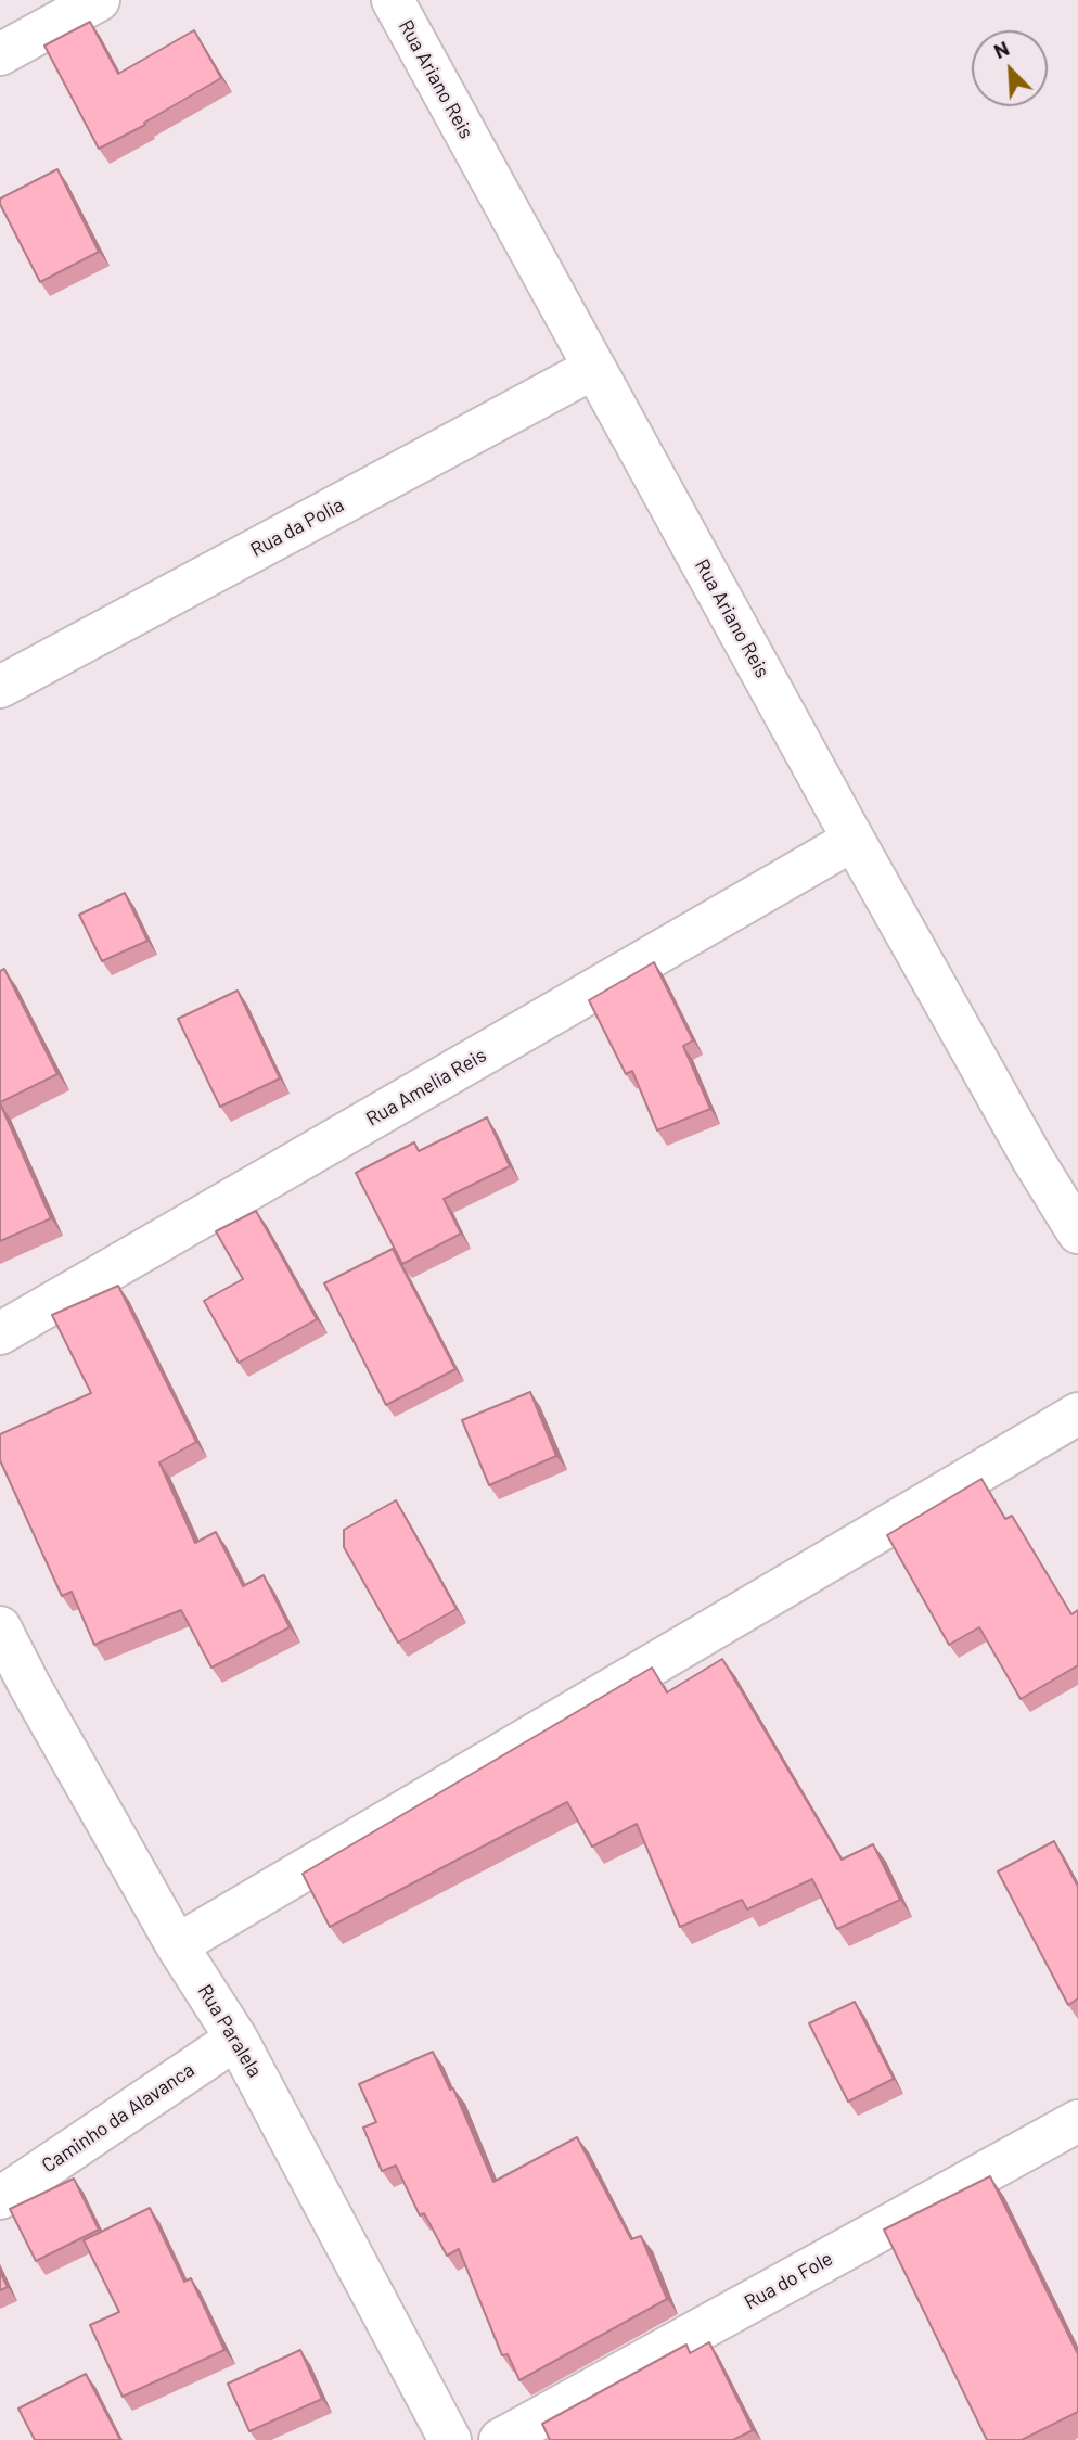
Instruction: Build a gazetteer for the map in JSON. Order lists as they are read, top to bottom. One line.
{"streets":{"street":["Rua Ariano Reis","Rua da Polia","Rua Amelia Reis","Rua Paralela","Caminho da Alavanca","Rua do Fole"]},"crossings":[["Rua Ariano Reis","Rua da Polia"],["Rua Ariano Reis","Rua Amelia Reis"],["Rua Paralela","Caminho da Alavanca"]],"north":"top left"}
